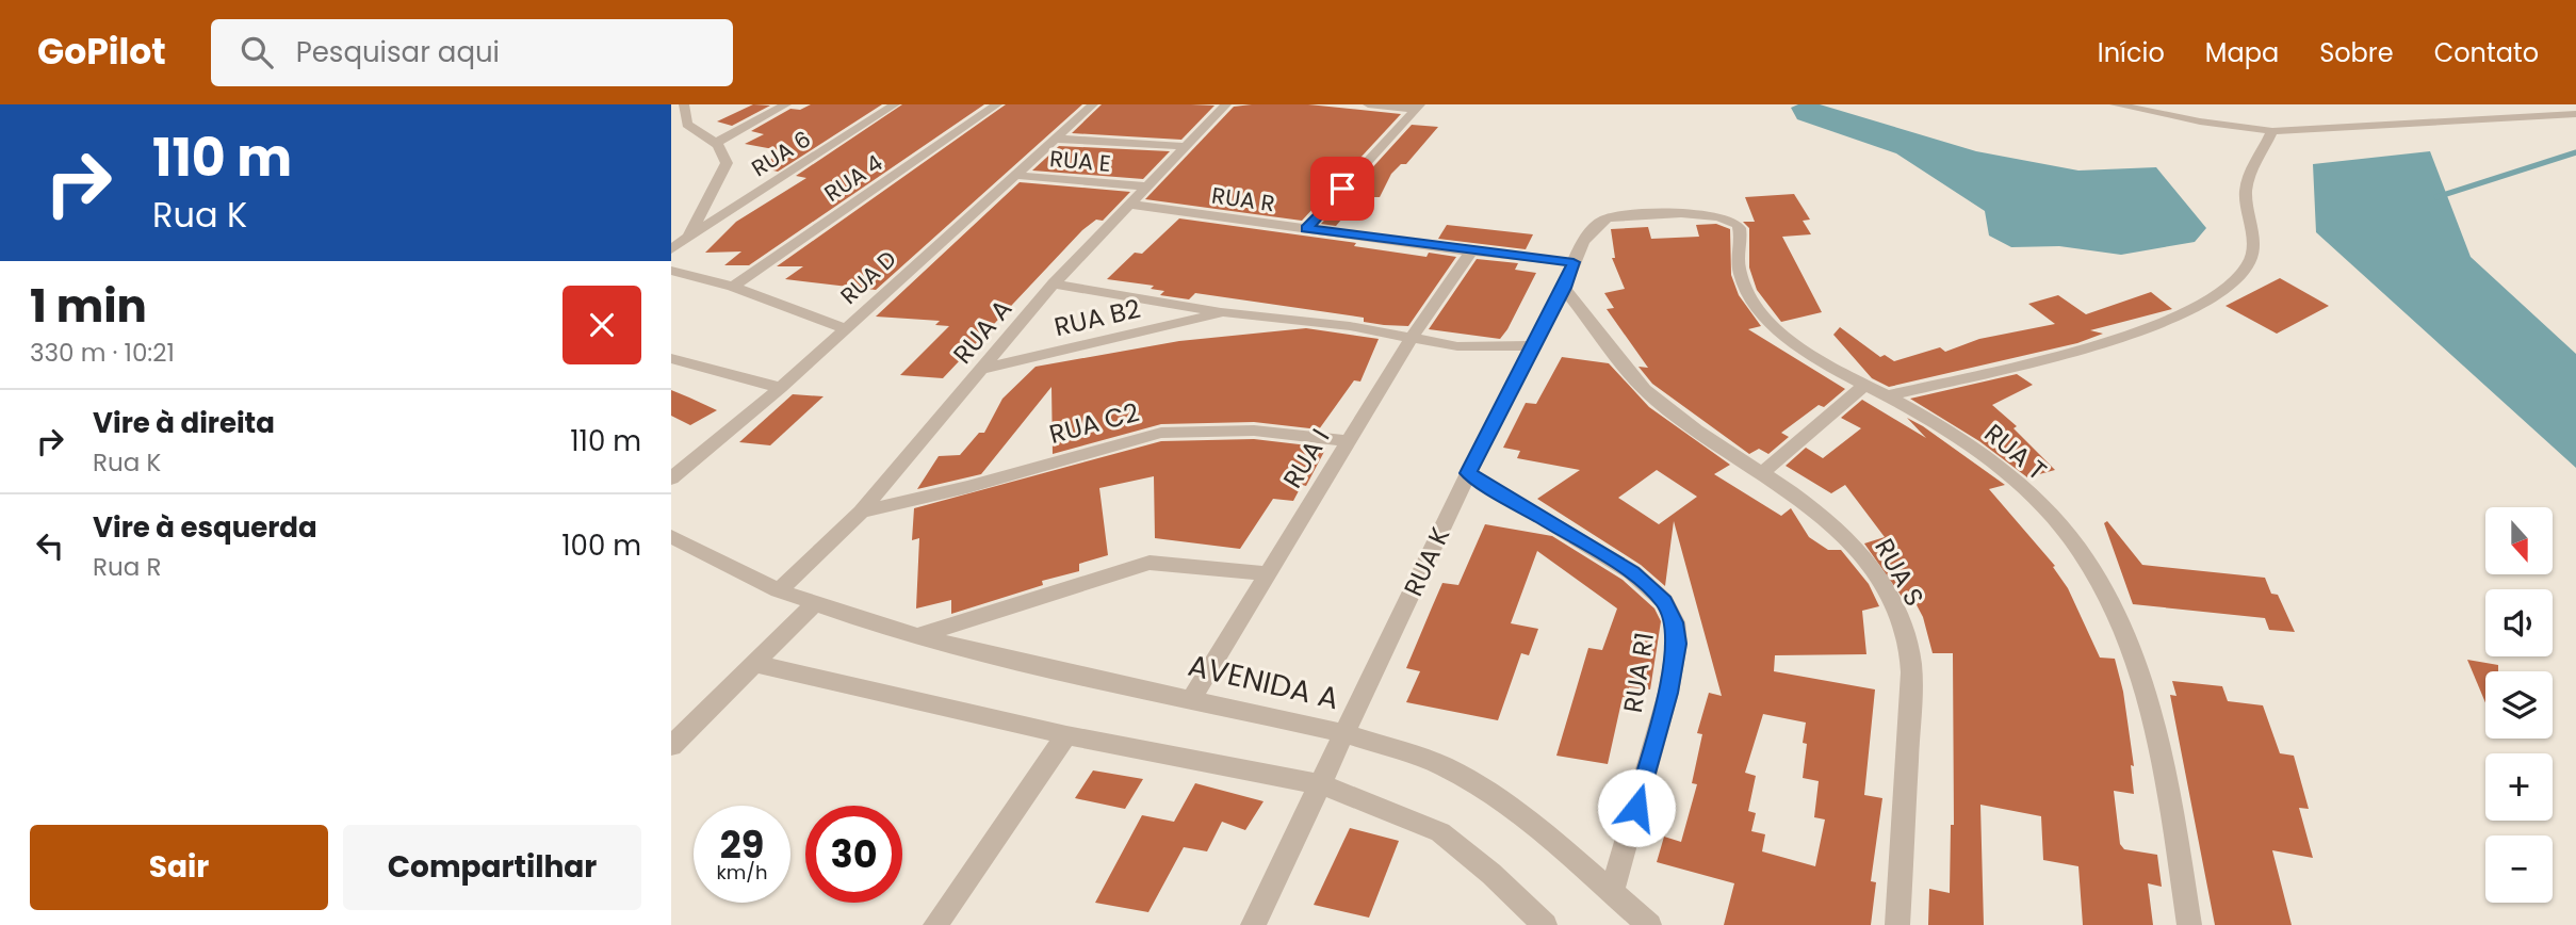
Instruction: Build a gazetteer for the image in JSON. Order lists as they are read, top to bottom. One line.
{"streets":{"street":["RUA 6","RUA E","RUA 4","RUA R","RUA D","RUA B2","RUA A","RUA C2","RUA T","RUA I","RUA K","RUA S","RUA R1","AVENIDA A"]},"crossings":[["RUA E","RUA D"],["RUA E","RUA A"],["RUA R","RUA A"],["RUA R","RUA I"],["RUA R","RUA K"],["RUA B2","RUA A"],["RUA B2","RUA I"],["RUA B2","RUA K"],["RUA A","RUA C2"],["RUA A","AVENIDA A"],["RUA C2","RUA I"],["RUA T","RUA K"],["RUA I","AVENIDA A"],["RUA K","RUA S"],["RUA K","RUA R1"],["RUA K","AVENIDA A"],["RUA R1","AVENIDA A"]],"north":"bottom","page":{"header":"GoPilot","search":"Pesquisar aqui","nav":["Início","Mapa","Sobre","Contato"],"turn":["110 m","Rua K"],"heading":["1 min","330 m · 10:21"],"list":[{"name":"Vire à direita","note":"Rua K","value":"110 m"},{"name":"Vire à esquerda","note":"Rua R","value":"100 m"}],"map_buttons":["+","−"],"speed":"29 km/h","limit":"30","buttons":["Sair","Compartilhar"]}}
